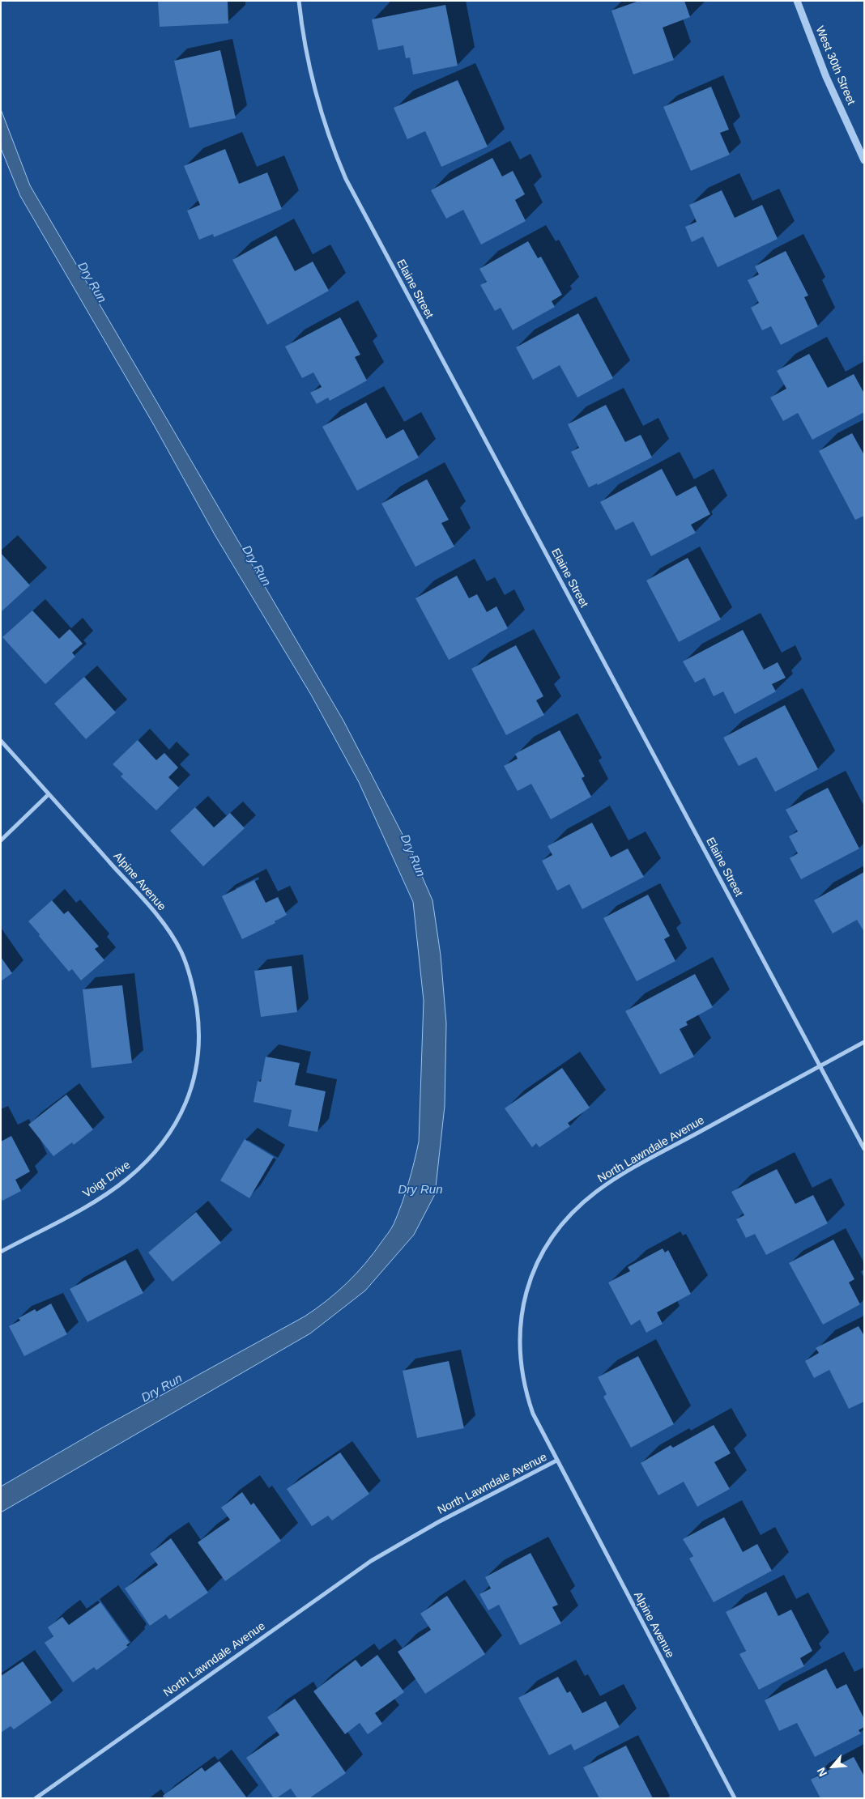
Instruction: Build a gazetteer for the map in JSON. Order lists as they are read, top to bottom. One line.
{"streets":{"street":["West 30th Street","Elaine Street","Alpine Avenue","North Lawndale Avenue","Voigt Drive"]},"crossings":[["Elaine Street","North Lawndale Avenue"],["Alpine Avenue","North Lawndale Avenue"],["Alpine Avenue","Voigt Drive"]],"water":["Dry Run"],"north":"bottom left"}
